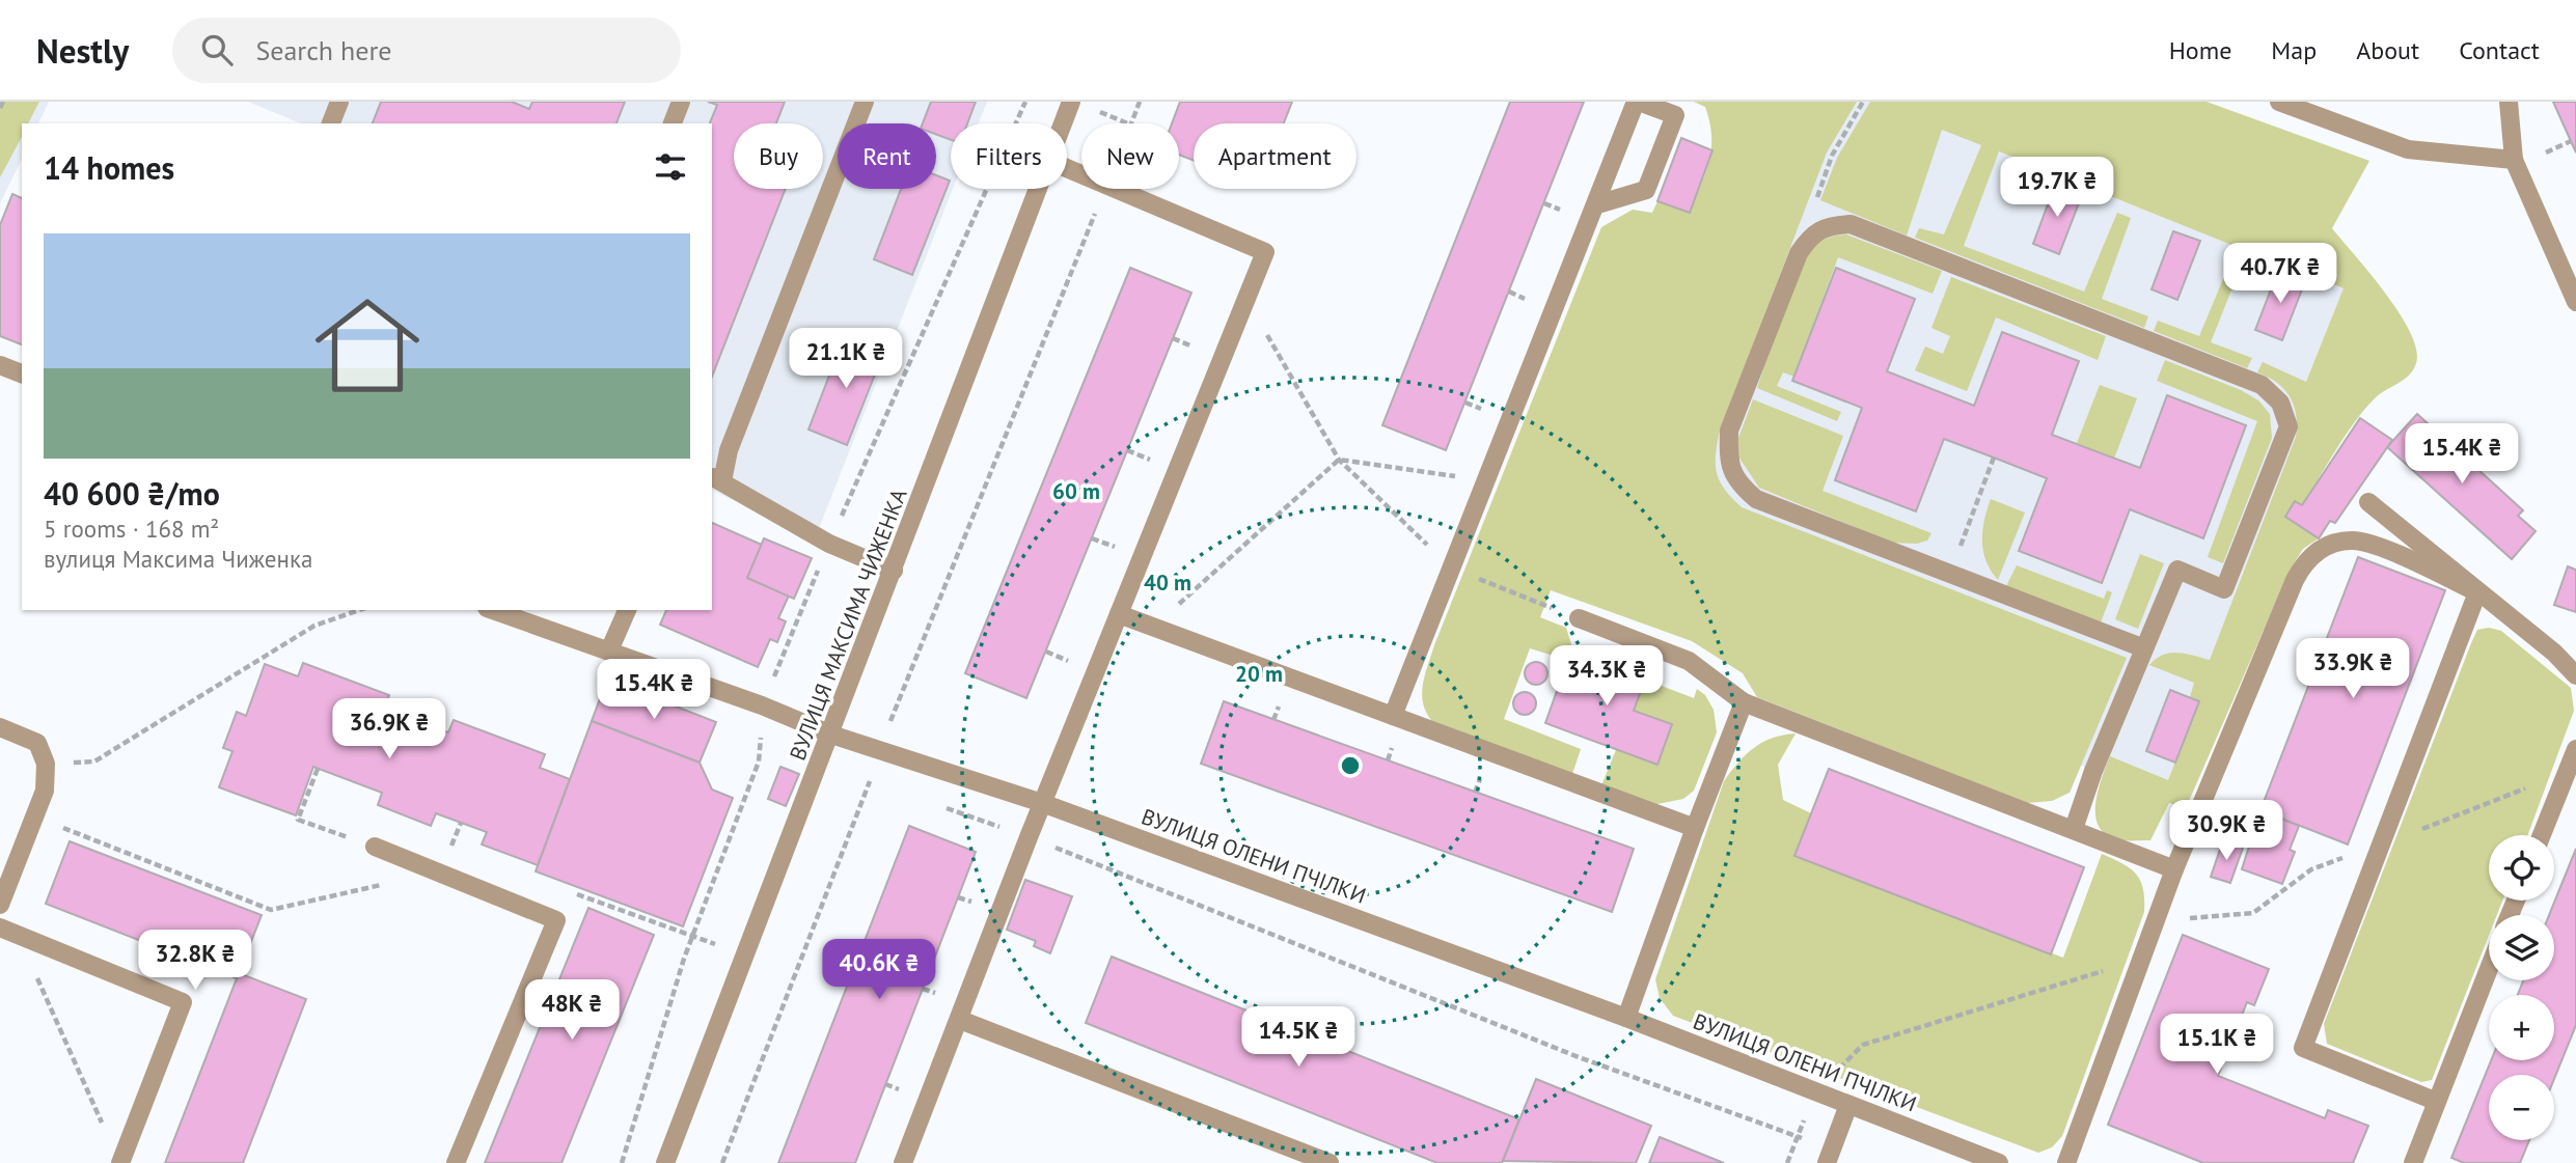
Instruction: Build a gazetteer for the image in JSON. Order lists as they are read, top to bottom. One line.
{"streets":{"street":["ВУЛИЦЯ МАКСИМА ЧИЖЕНКА","ВУЛИЦЯ ОЛЕНИ ПЧІЛКИ"]},"crossings":[["ВУЛИЦЯ МАКСИМА ЧИЖЕНКА","ВУЛИЦЯ ОЛЕНИ ПЧІЛКИ"]],"page":{"header":"Nestly","search":"Search here","nav":["Home","Map","About","Contact"],"chip":["Buy","Rent","Filters","New","Apartment"],"heading":"14 homes","price":["19.7K ₴","40.7K ₴","21.1K ₴","15.4K ₴","33.9K ₴","34.3K ₴","15.4K ₴","36.9K ₴","30.9K ₴","32.8K ₴","40.6K ₴","48K ₴","14.5K ₴","15.1K ₴"],"list":[{"name":"40 600 ₴/mo","note":"5 rooms · 168 m² · вулиця Максима Чиженка"}],"map_buttons":["+","−"]},"rings":["60 m","40 m","20 m"]}
